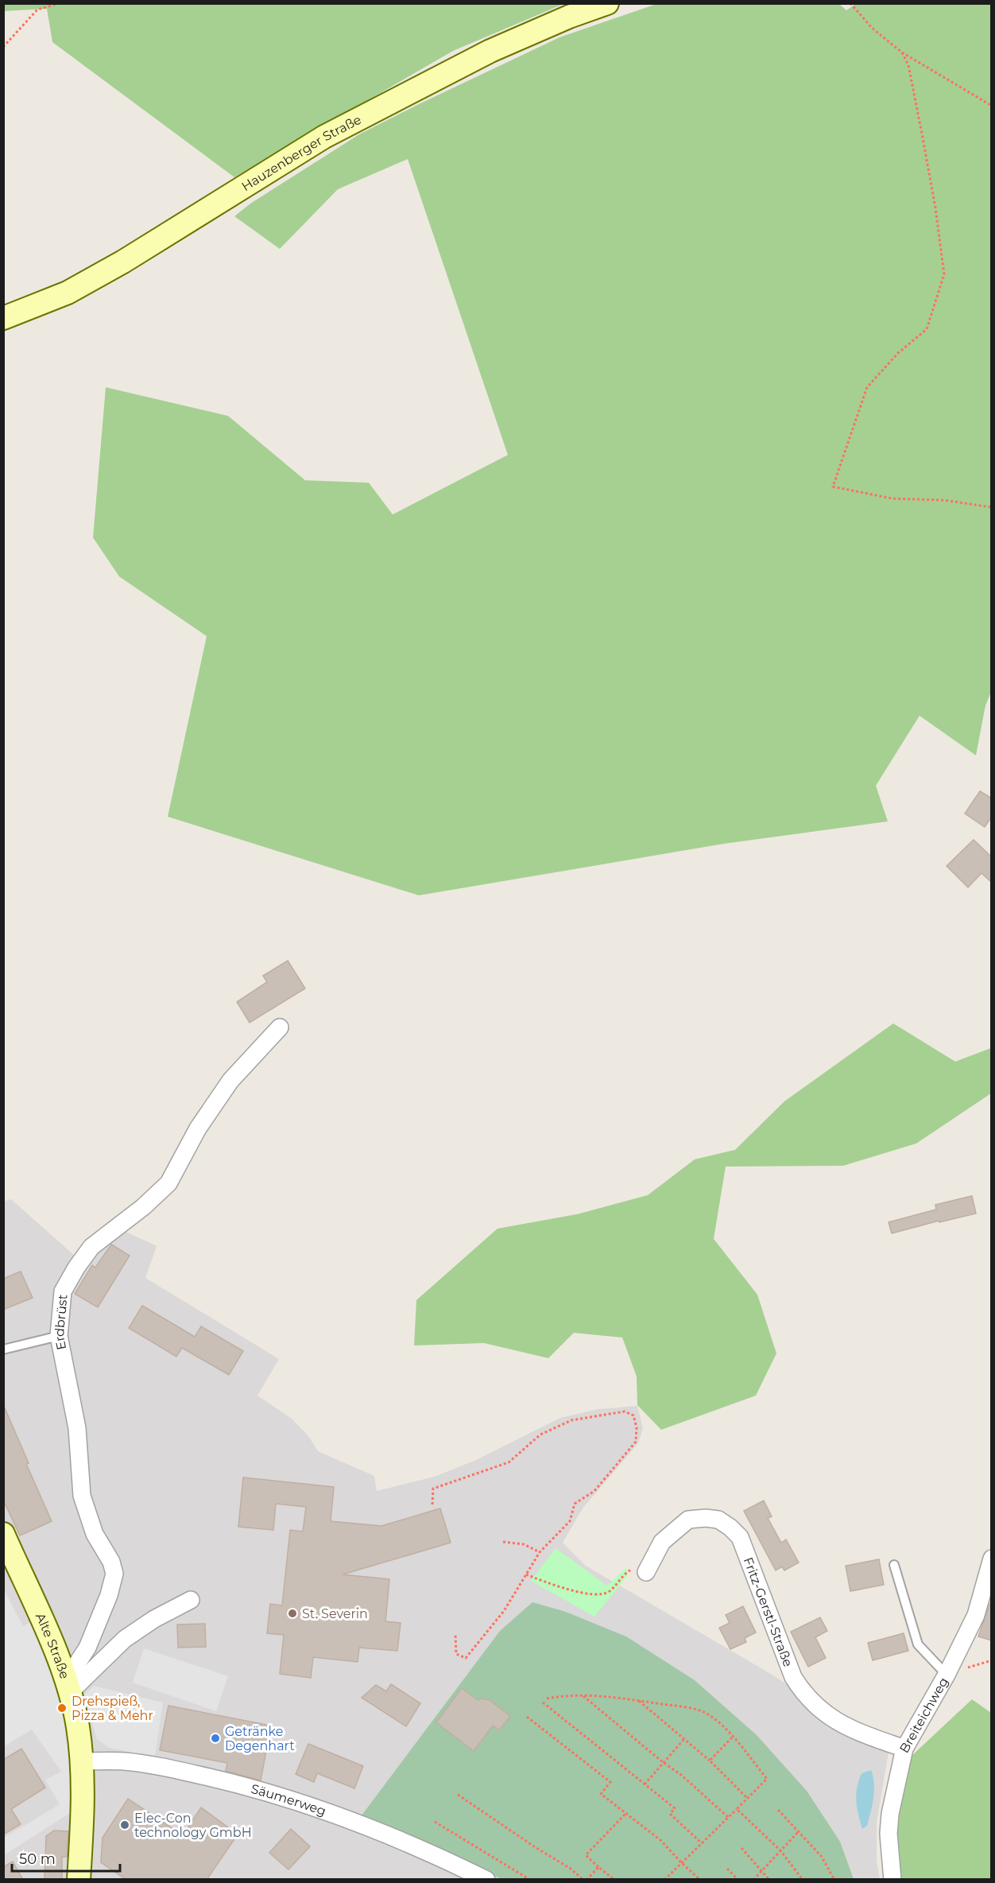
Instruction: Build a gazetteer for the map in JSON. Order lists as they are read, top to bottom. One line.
{"streets":{"main road":["Hauzenberger Straße","Alte Straße"],"street":["Erdbrüst","Fritz-Gerstl-Straße","Breiteichweg","Säumerweg"]},"crossings":[["Erdbrüst","Alte Straße"],["Fritz-Gerstl-Straße","Breiteichweg"],["Alte Straße","Säumerweg"]],"places":["St. Severin","Drehspieß, Pizza & Mehr","Getränke Degenhart","Elec-Con technology GmbH"],"scale_bar":"50 m"}
